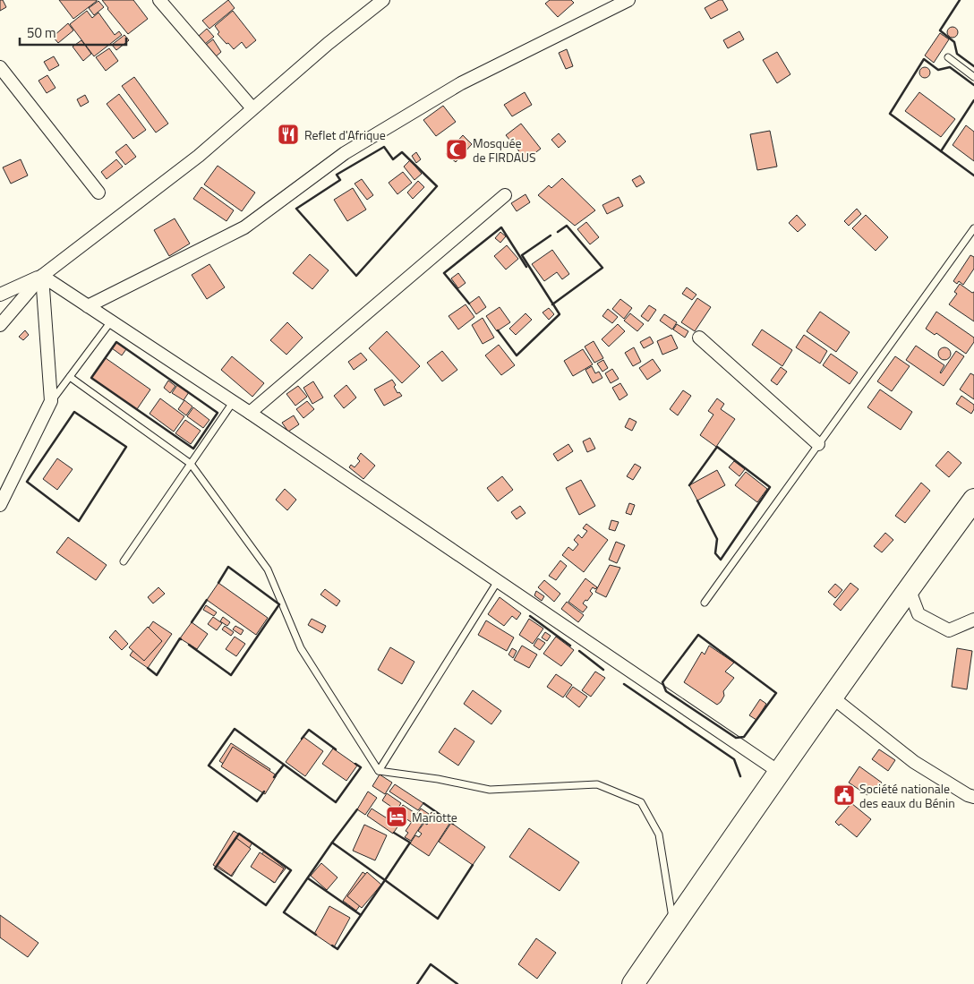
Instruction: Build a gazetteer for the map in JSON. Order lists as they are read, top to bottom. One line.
{"places":{"restaurant":["Reflet d'Afrique"],"mosque":["Mosquée de FIRDAUS"],"public building":["Société nationale des eaux du Bénin"],"hotel":["Mariotte"]},"scale_bar":"50 m"}
